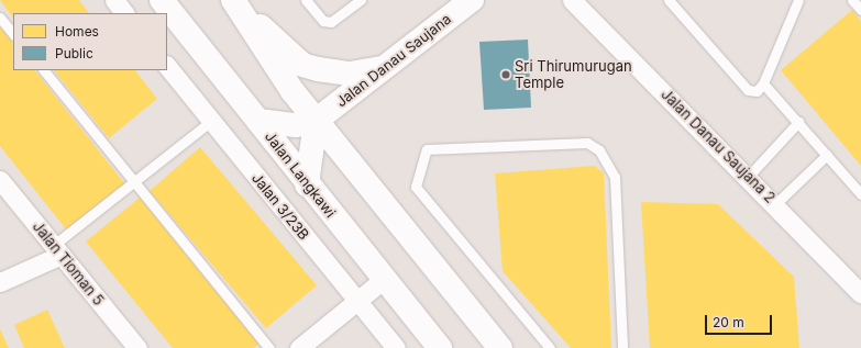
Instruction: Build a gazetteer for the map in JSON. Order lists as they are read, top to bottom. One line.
{"streets":{"street":["Jalan Danau Saujana","Jalan Danau Saujana 2","Jalan Langkawi","Jalan 3/23B","Jalan Tioman 5"]},"places":["Sri Thirumurugan Temple"],"legend":["Homes","Public"],"scale_bar":"20 m"}
